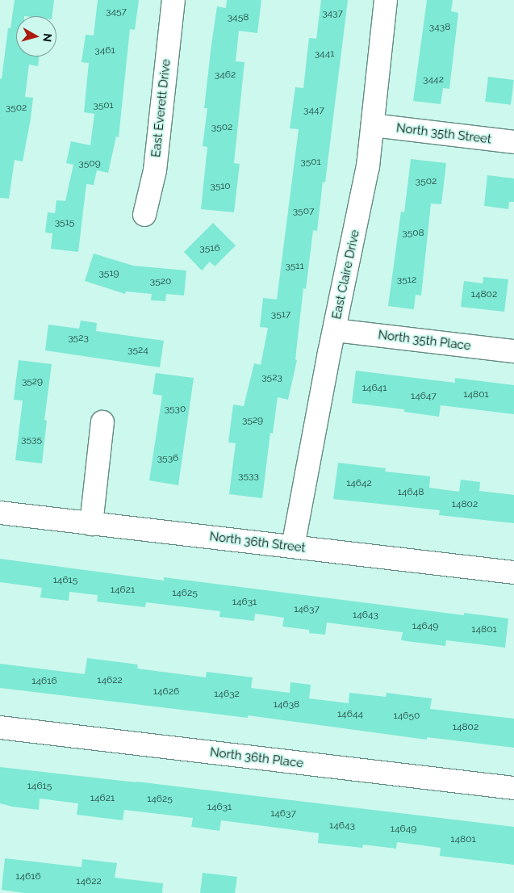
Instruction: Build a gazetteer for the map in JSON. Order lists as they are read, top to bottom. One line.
{"streets":{"street":["East Everett Drive","North 35th Street","East Claire Drive","North 35th Place","North 36th Street","North 36th Place"]},"crossings":[["North 35th Street","East Claire Drive"],["East Claire Drive","North 35th Place"],["East Claire Drive","North 36th Street"]],"house_numbers":["3457","3437","3458","3438","3461","3441","3462","3442","3501","3502","3447","3502","3501","3509","3502","3510","3507","3515","3508","3516","3511","3519","3512","3520","14802","3517","3523","3524","3523","3529","14641","14801","14647","3530","3529","3535","3536","3533","14642","14648","14802","14615","14621","14625","14631","14637","14643","14649","14801","14622","14616","14626","14632","14638","14644","14650","14802","14615","14621","14625","14631","14637","14643","14649","14801","14616","14622"],"north":"right"}
